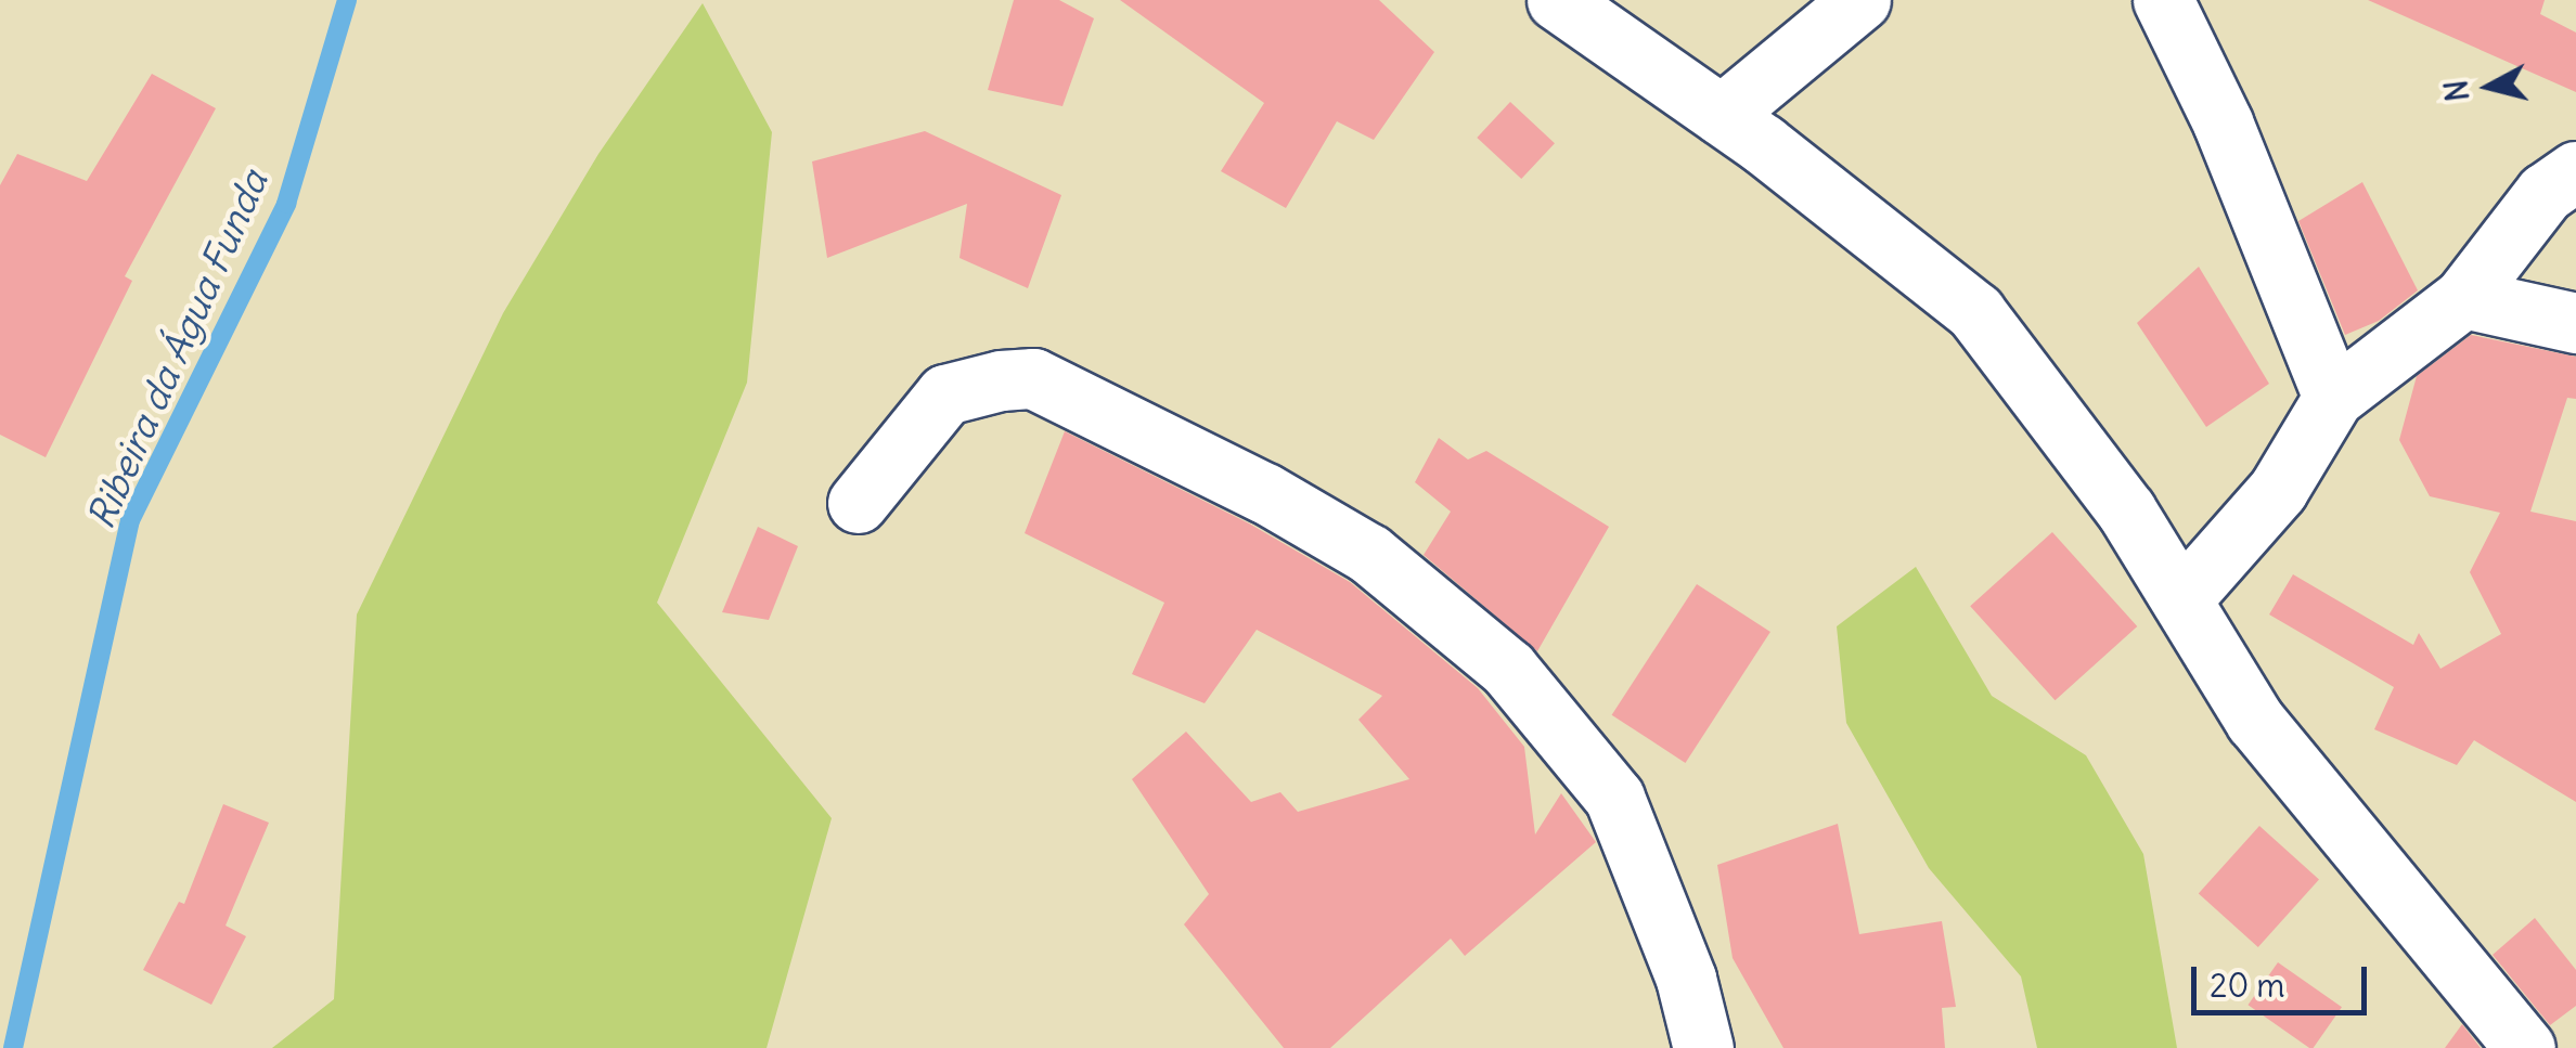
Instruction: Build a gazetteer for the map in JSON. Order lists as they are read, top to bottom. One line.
{"water":["Ribeira da Água Funda"],"scale_bar":"20 m","north":"left"}
